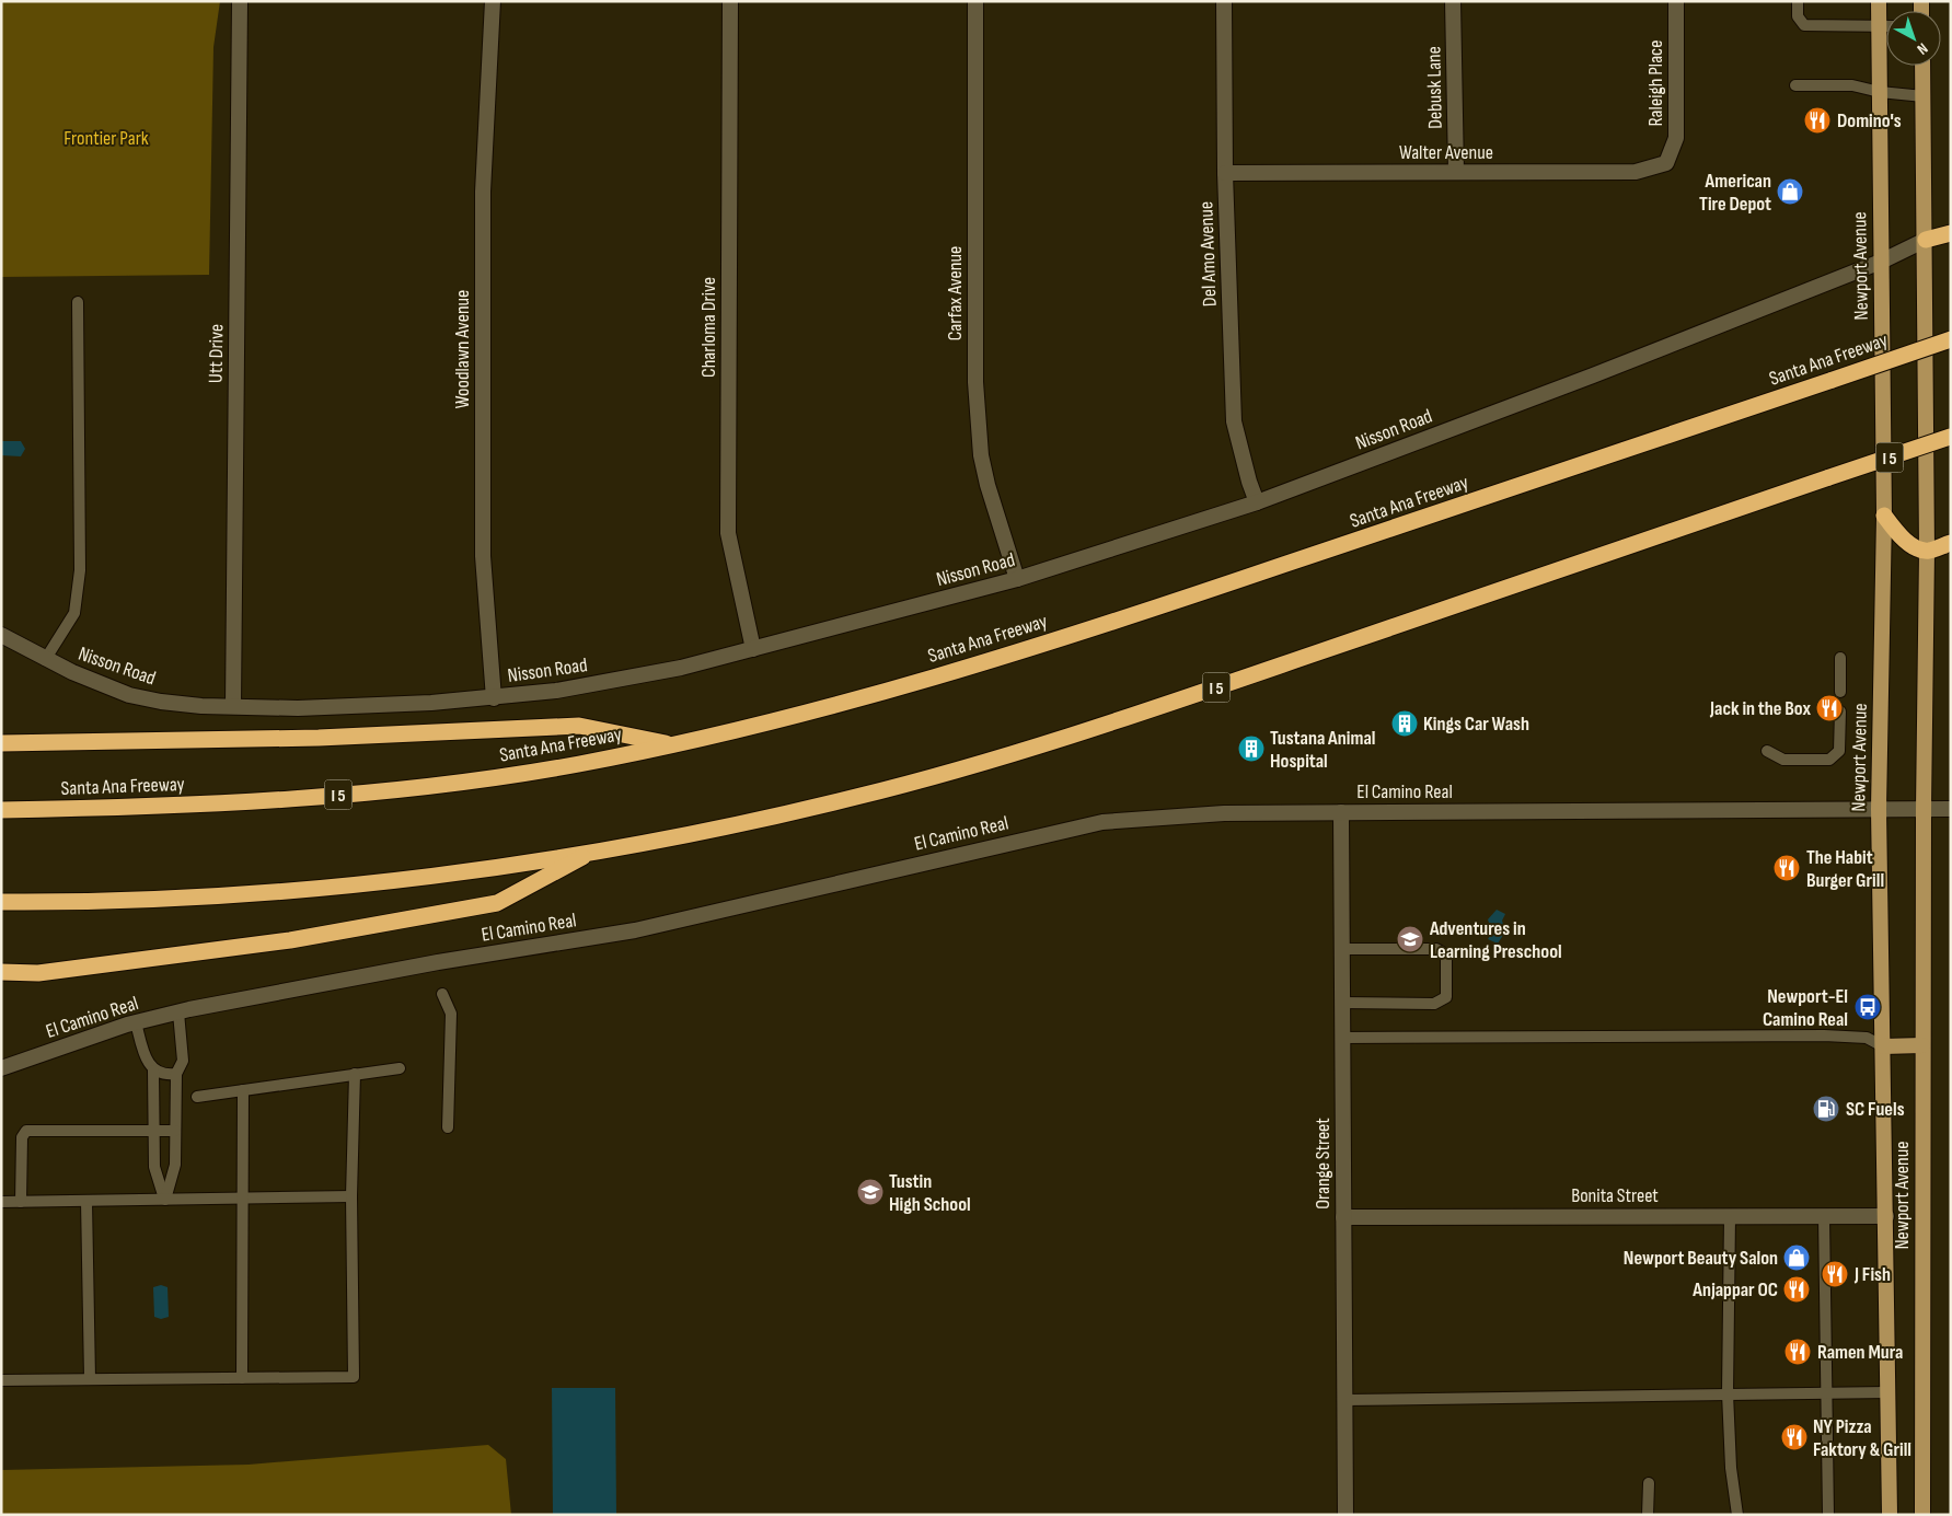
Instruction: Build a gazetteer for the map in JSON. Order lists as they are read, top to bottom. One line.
{"streets":{"highway":["Santa Ana Freeway","I 5"],"main road":["Newport Avenue"],"street":["Raleigh Place","Debusk Lane","Walter Avenue","Del Amo Avenue","Carfax Avenue","Charloma Drive","Woodlawn Avenue","Utt Drive","Nisson Road","El Camino Real","Orange Street","Bonita Street"]},"crossings":[["Raleigh Place","Walter Avenue"],["Debusk Lane","Walter Avenue"],["Walter Avenue","Del Amo Avenue"],["Del Amo Avenue","Nisson Road"],["Newport Avenue","Nisson Road"],["Newport Avenue","El Camino Real"],["Newport Avenue","Bonita Street"],["Carfax Avenue","Nisson Road"],["Charloma Drive","Nisson Road"],["Woodlawn Avenue","Nisson Road"],["Utt Drive","Nisson Road"],["El Camino Real","Orange Street"],["Orange Street","Bonita Street"]],"parks":["Frontier Park"],"places":{"restaurant":["Domino's","Jack in the Box","The Habit Burger Grill","J Fish","Anjappar OC","Ramen Mura","NY Pizza Faktory & Grill"],"shop":["American Tire Depot","Newport Beauty Salon"],"building":["Kings Car Wash","Tustana Animal Hospital"],"school or university":["Adventures in Learning Preschool","Tustin High School"],"bus stop":["Newport-El Camino Real"],"fuel station":["SC Fuels"]},"north":"bottom right"}
